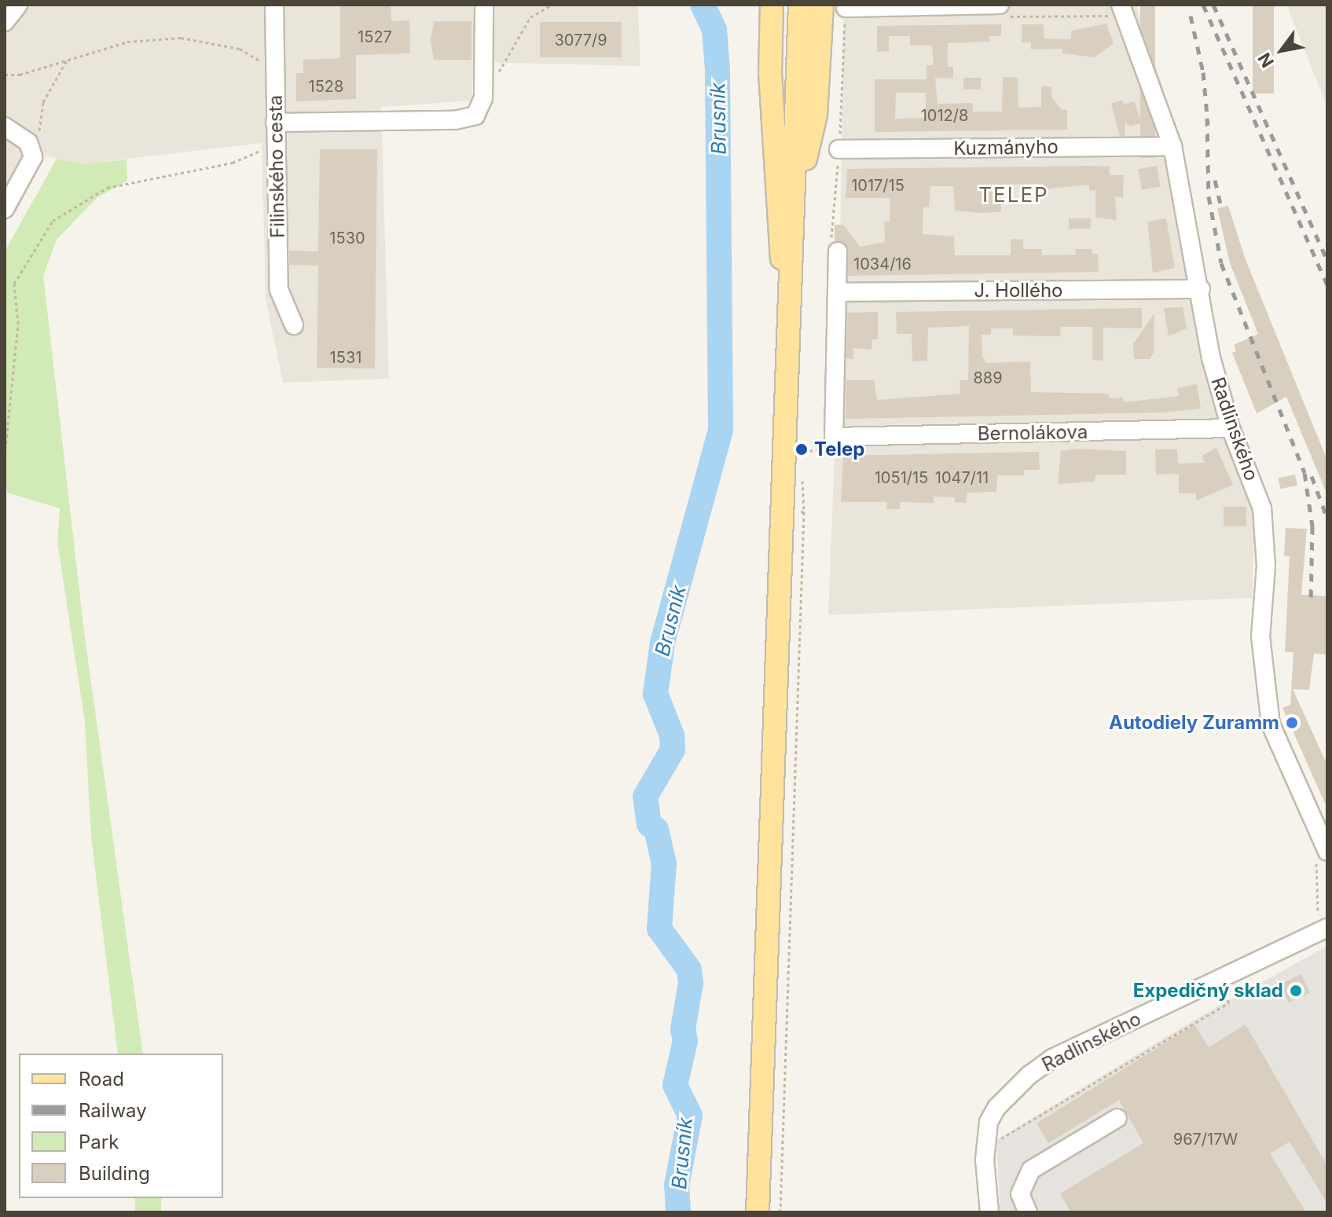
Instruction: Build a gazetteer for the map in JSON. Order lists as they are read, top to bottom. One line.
{"streets":{"street":["Kuzmányho","Filinského cesta","J. Hollého","Radlinského","Bernolákova"]},"crossings":[["Kuzmányho","Radlinského"],["J. Hollého","Radlinského"],["Radlinského","Bernolákova"]],"districts":["TELEP"],"water":["Brusník"],"places":["Telep","Autodiely Zuramm","Expedičný sklad"],"house_numbers":["1527","3077/9","1528","1012/8","1017/15","1530","1034/16","1531","889","1051/15","1047/11","967/17W"],"legend":["Road","Railway","Park","Building"],"north":"bottom left"}
